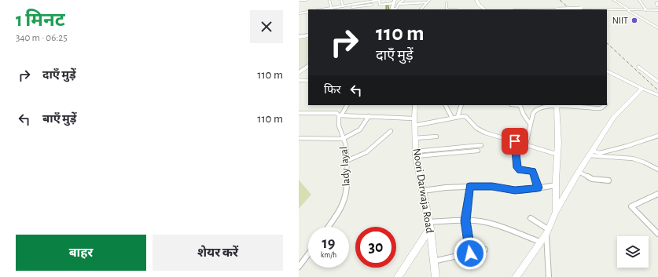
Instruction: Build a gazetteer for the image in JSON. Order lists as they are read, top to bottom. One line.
{"streets":{"street":["lady layal","Noori Darwaja Road"]},"places":["NIIT"],"page":{"heading":["1 मिनट","340 m · 06:25"],"turn":["110 m","दाएँ मुड़ें"],"list":[{"name":"दाएँ मुड़ें","value":"110 m"},{"name":"बाएँ मुड़ें","value":"110 m"}],"then":"फिर","speed":"19 km/h","limit":"30","buttons":["बाहर","शेयर करें"]}}
